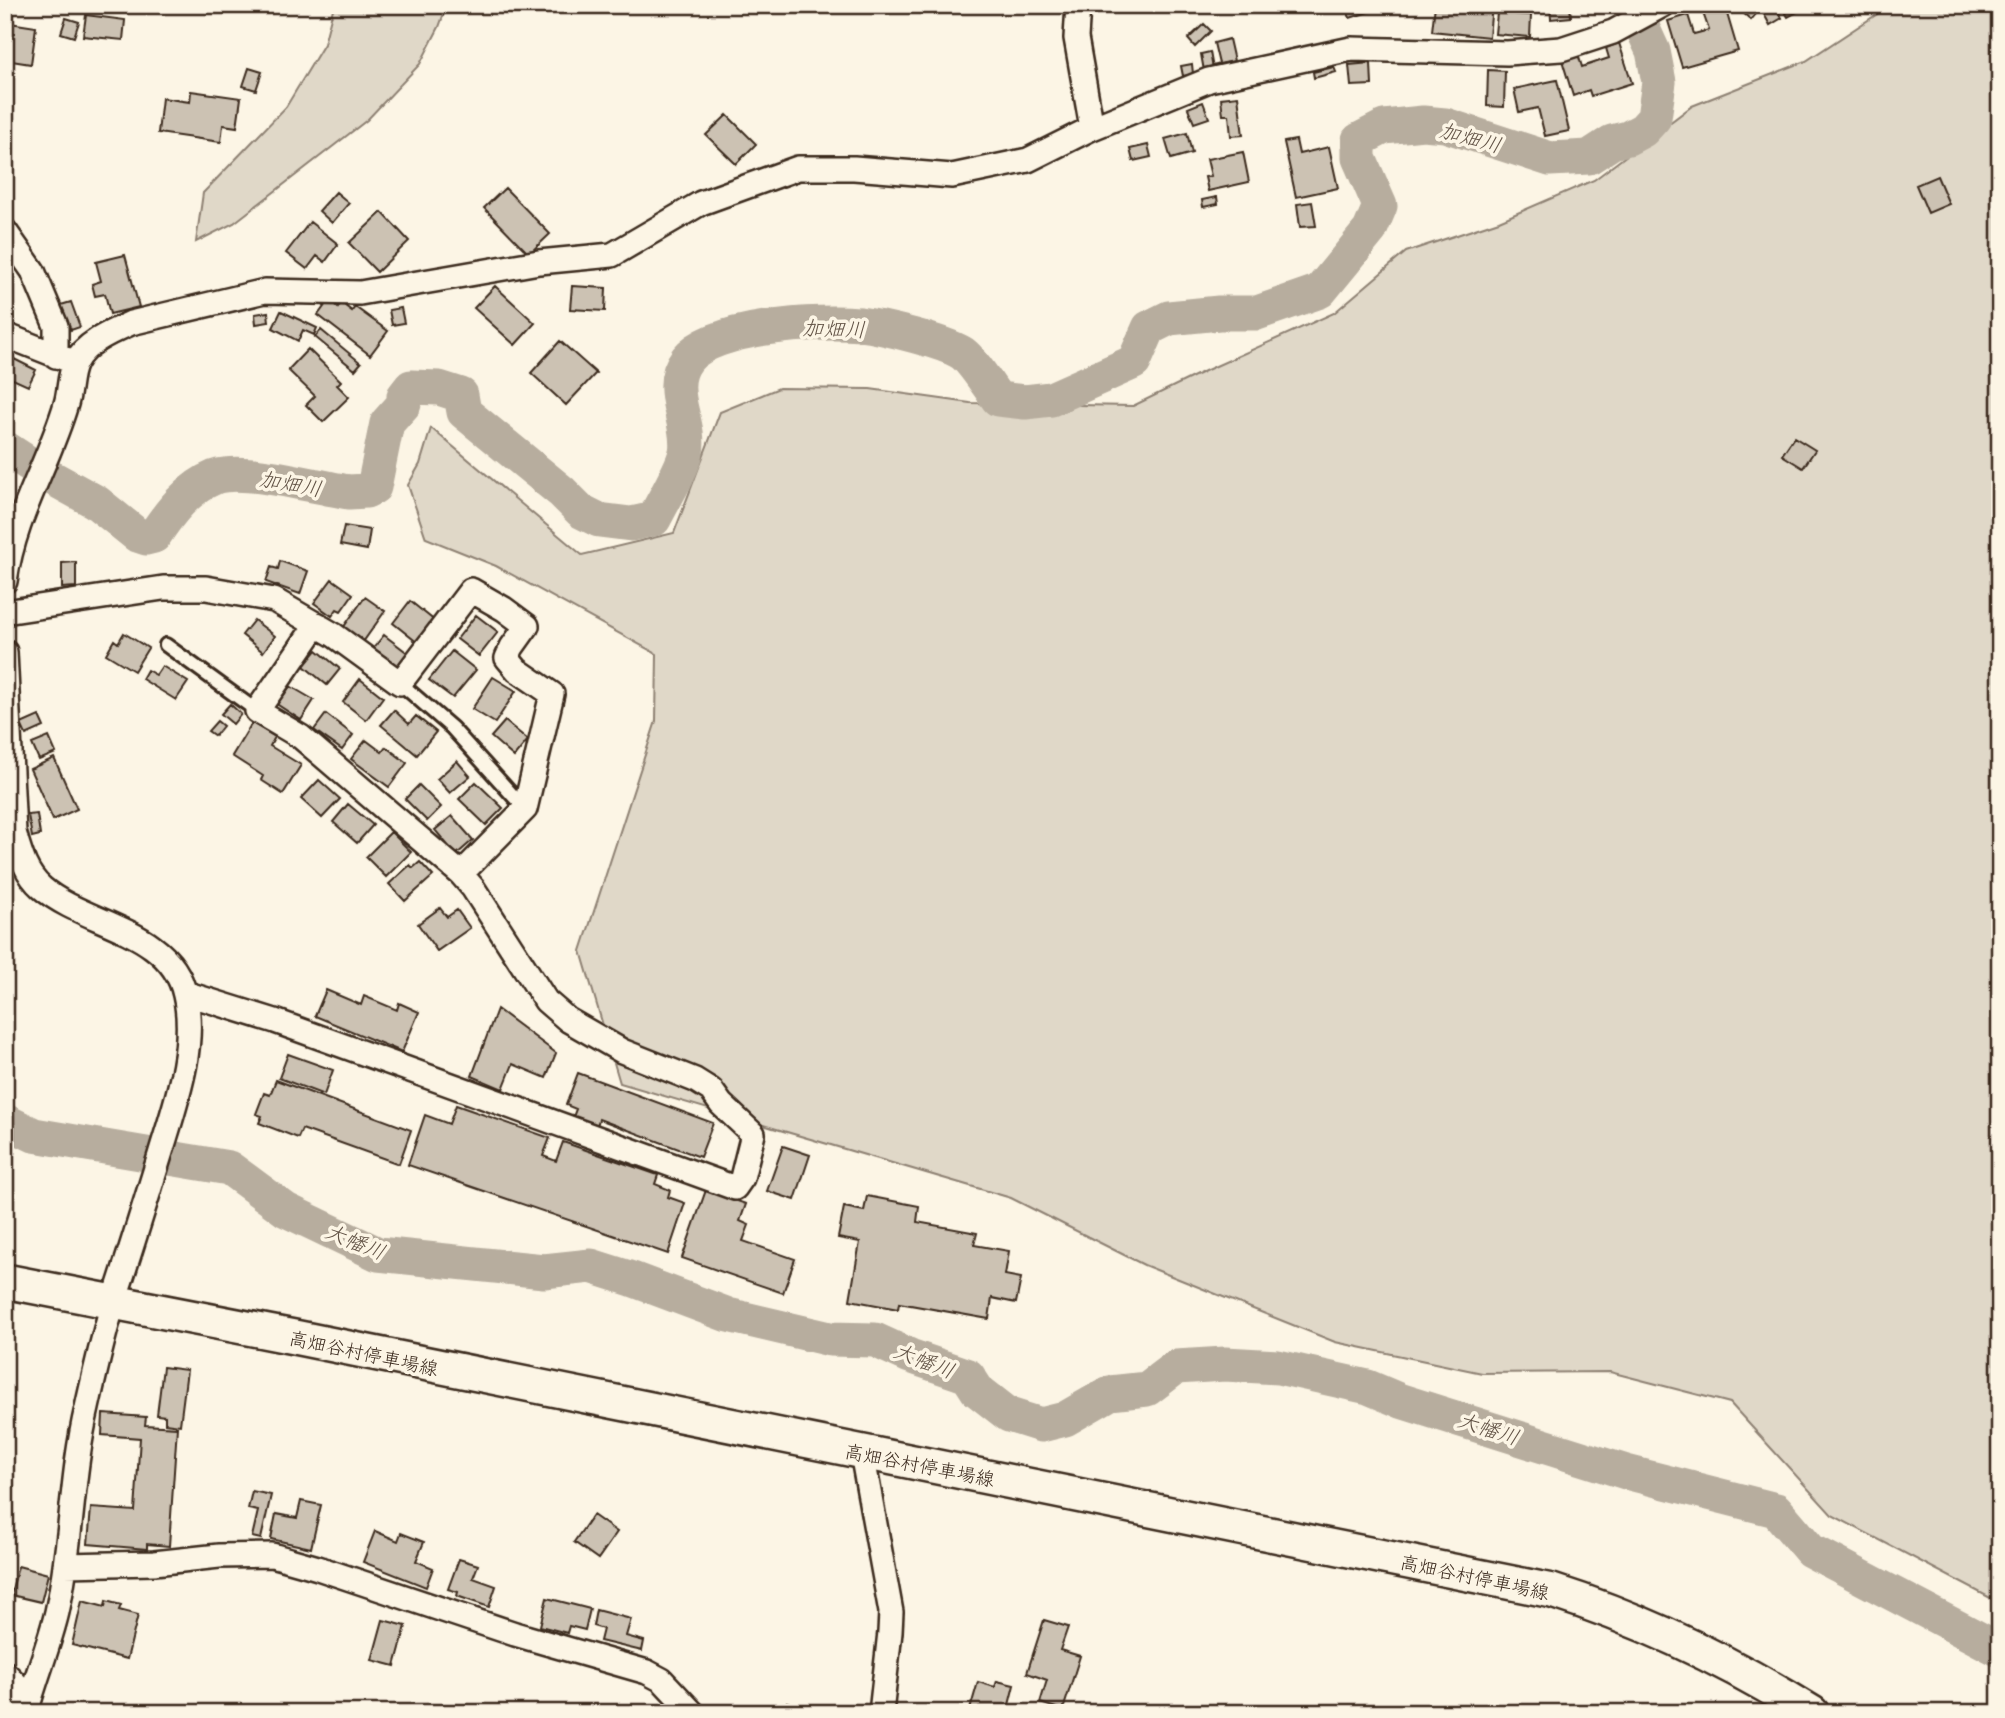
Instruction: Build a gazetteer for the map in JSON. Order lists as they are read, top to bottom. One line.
{"streets":{"main road":["高畑谷村停車場線"]},"water":["加畑川","大幡川"]}
